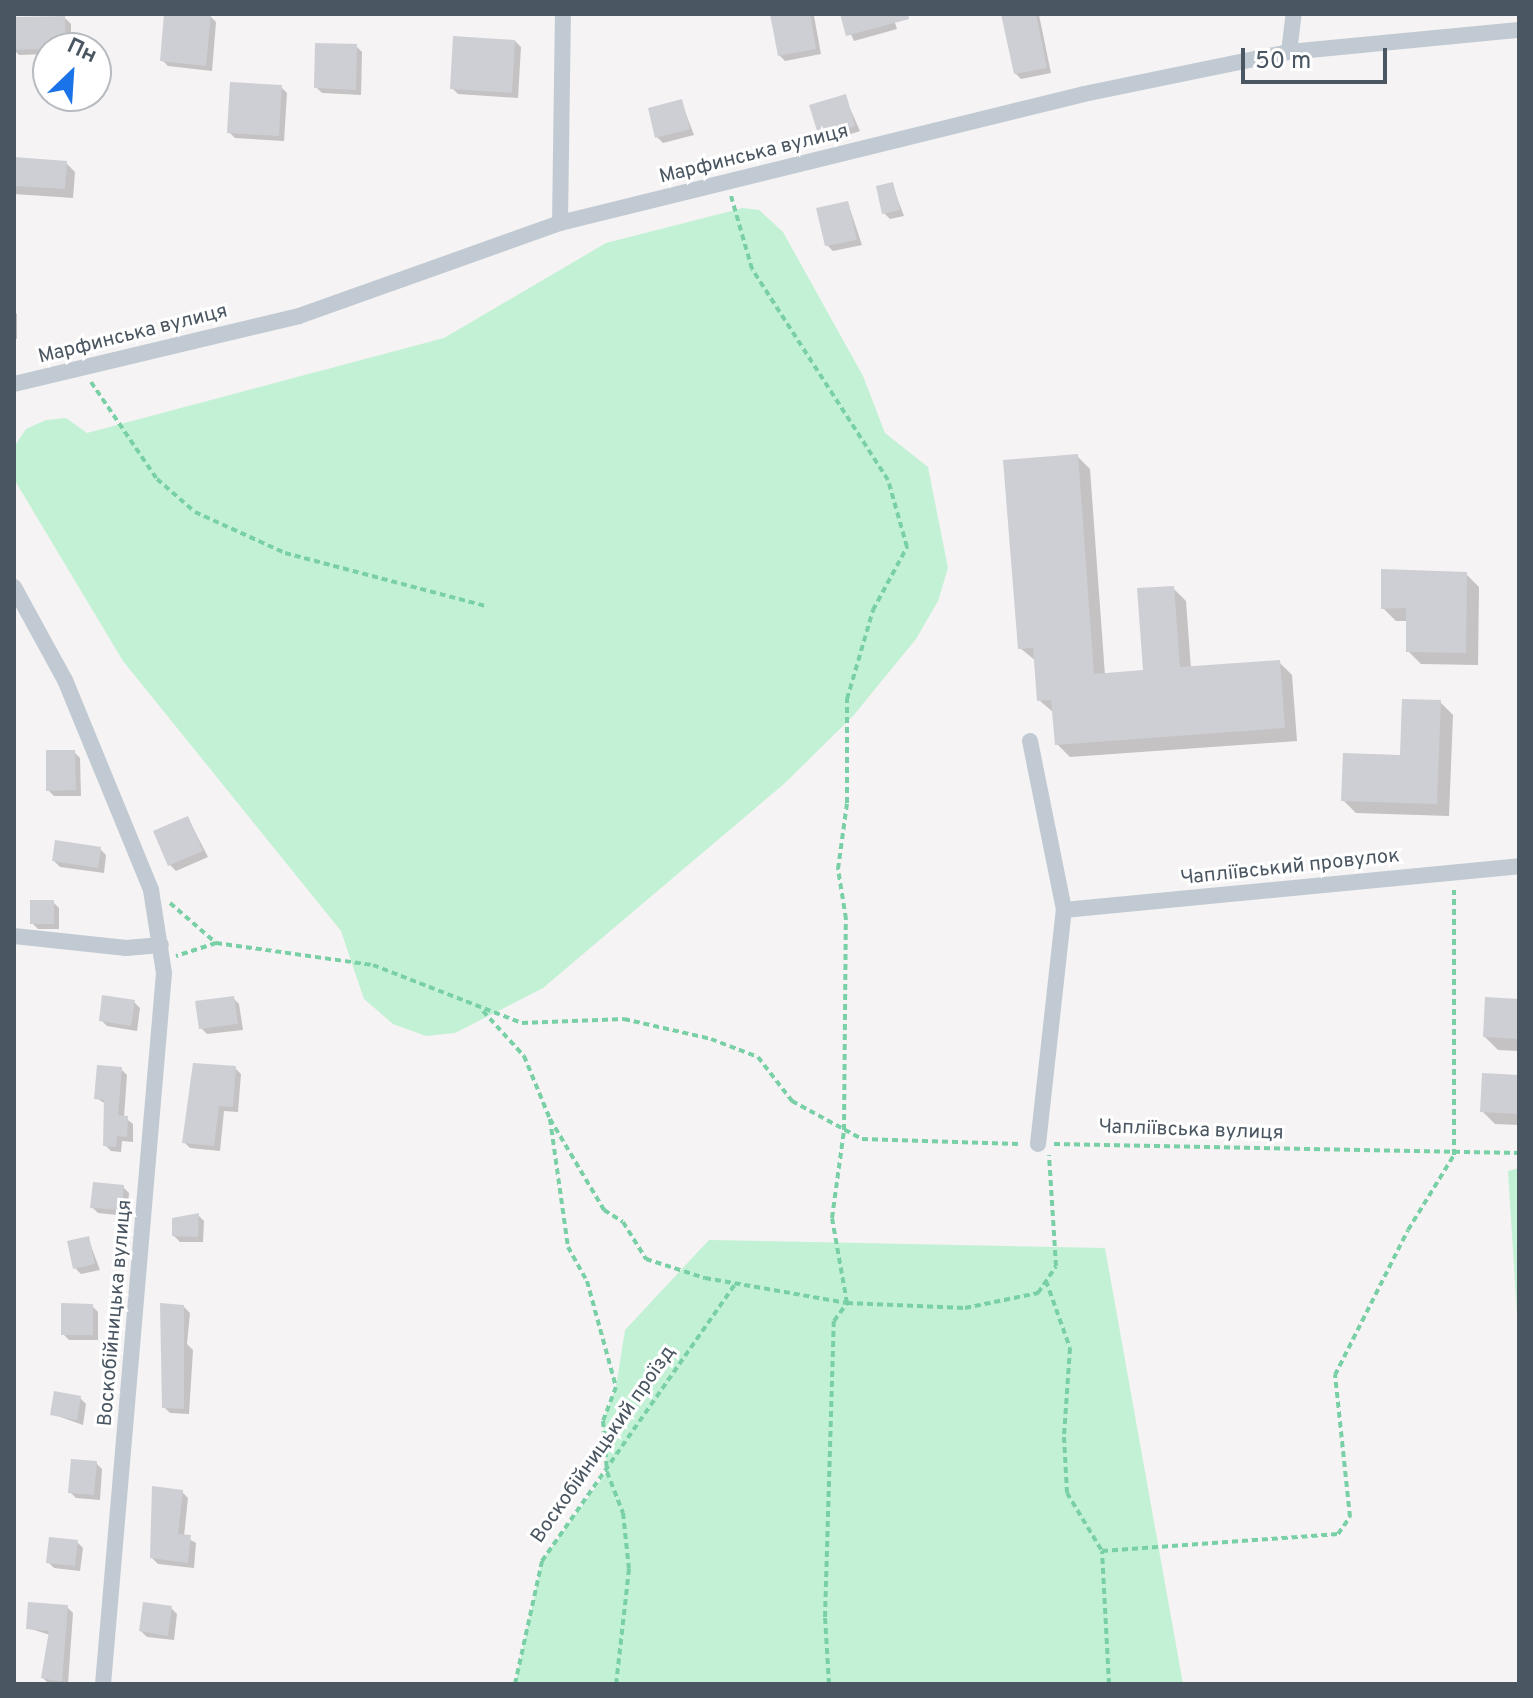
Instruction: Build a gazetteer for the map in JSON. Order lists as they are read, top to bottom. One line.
{"streets":{"street":["Марфинська вулиця","Чапліївський провулок","Воскобійницька вулиця"],"path":["Чапліївська вулиця","Воскобійницький проїзд"]},"scale_bar":"50 m","north":"top right"}
